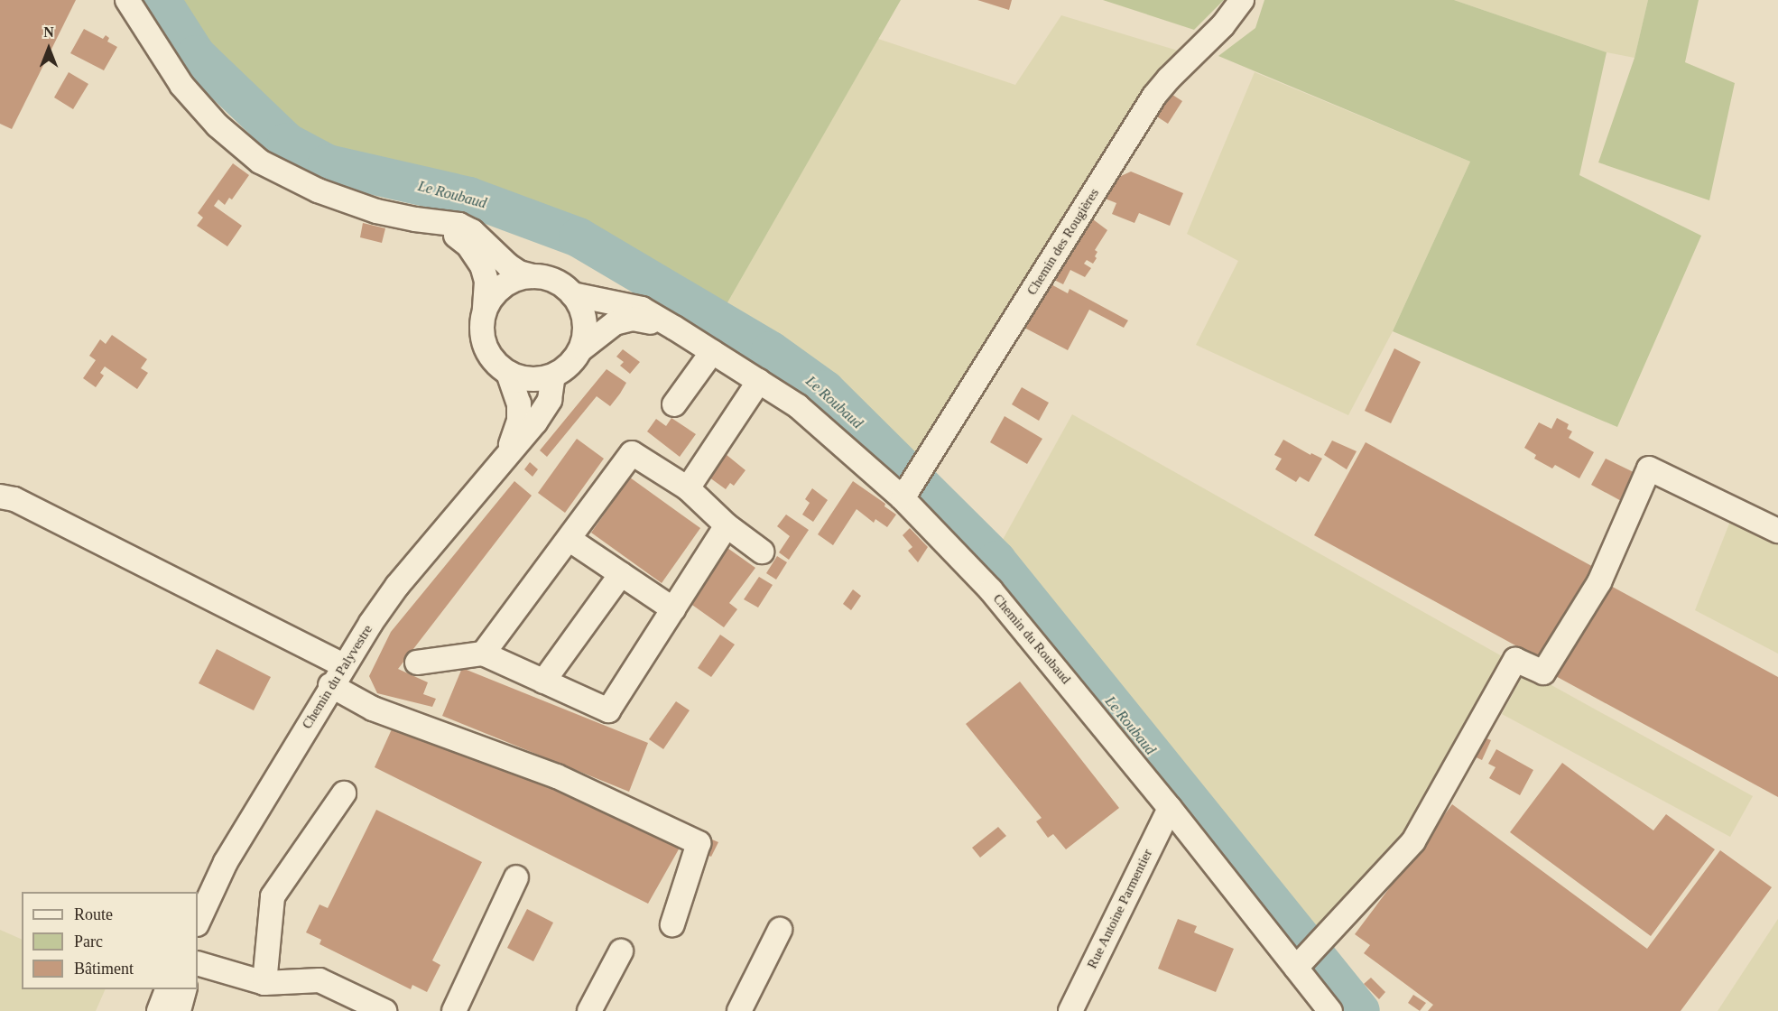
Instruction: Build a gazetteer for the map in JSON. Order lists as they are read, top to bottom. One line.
{"streets":{"street":["Chemin des Rougières","Chemin du Roubaud","Chemin du Palyvestre","Rue Antoine Parmentier"]},"crossings":[["Chemin des Rougières","Chemin du Roubaud"],["Chemin du Roubaud","Chemin du Palyvestre"],["Chemin du Roubaud","Rue Antoine Parmentier"]],"water":["Le Roubaud"],"legend":["Route","Parc","Bâtiment"],"north":"top"}
